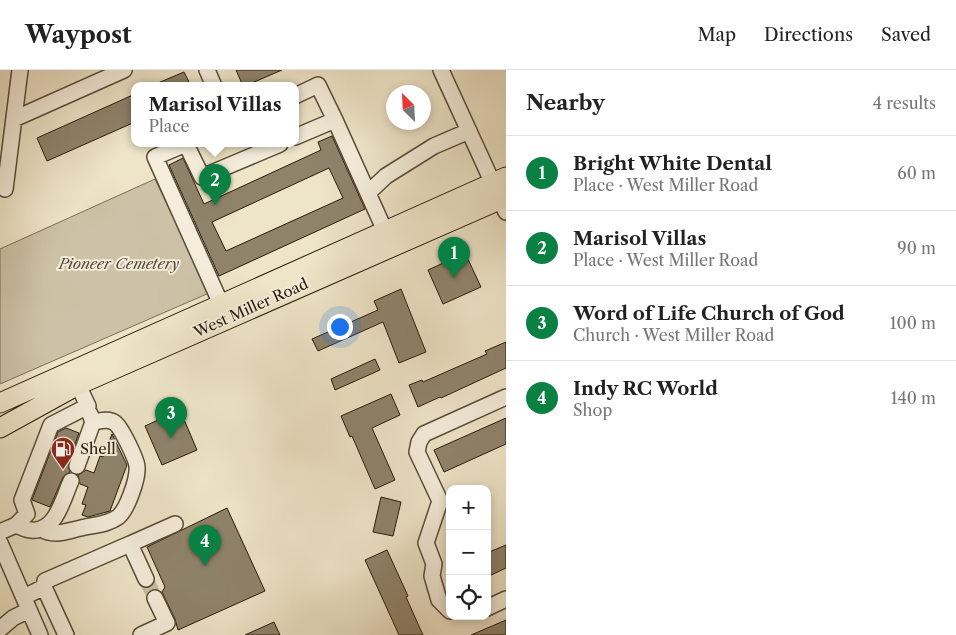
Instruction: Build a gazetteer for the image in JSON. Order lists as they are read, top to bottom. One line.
{"streets":{"main road":["West Miller Road"]},"parks":["Pioneer Cemetery"],"places":{"fuel station":["Shell"]},"north":"top left","page":{"header":"Waypost","nav":["Map","Directions","Saved"],"heading":["Nearby","4 results"],"popup":["Marisol Villas","Place"],"list":[{"mark":"1","name":"Bright White Dental","note":"Place · West Miller Road","value":"60 m"},{"mark":"2","name":"Marisol Villas","note":"Place · West Miller Road","value":"90 m"},{"mark":"3","name":"Word of Life Church of God","note":"Church · West Miller Road","value":"100 m"},{"mark":"4","name":"Indy RC World","note":"Shop","value":"140 m"}],"pins":["2","1","3","4"],"map_buttons":["+","−"]}}
